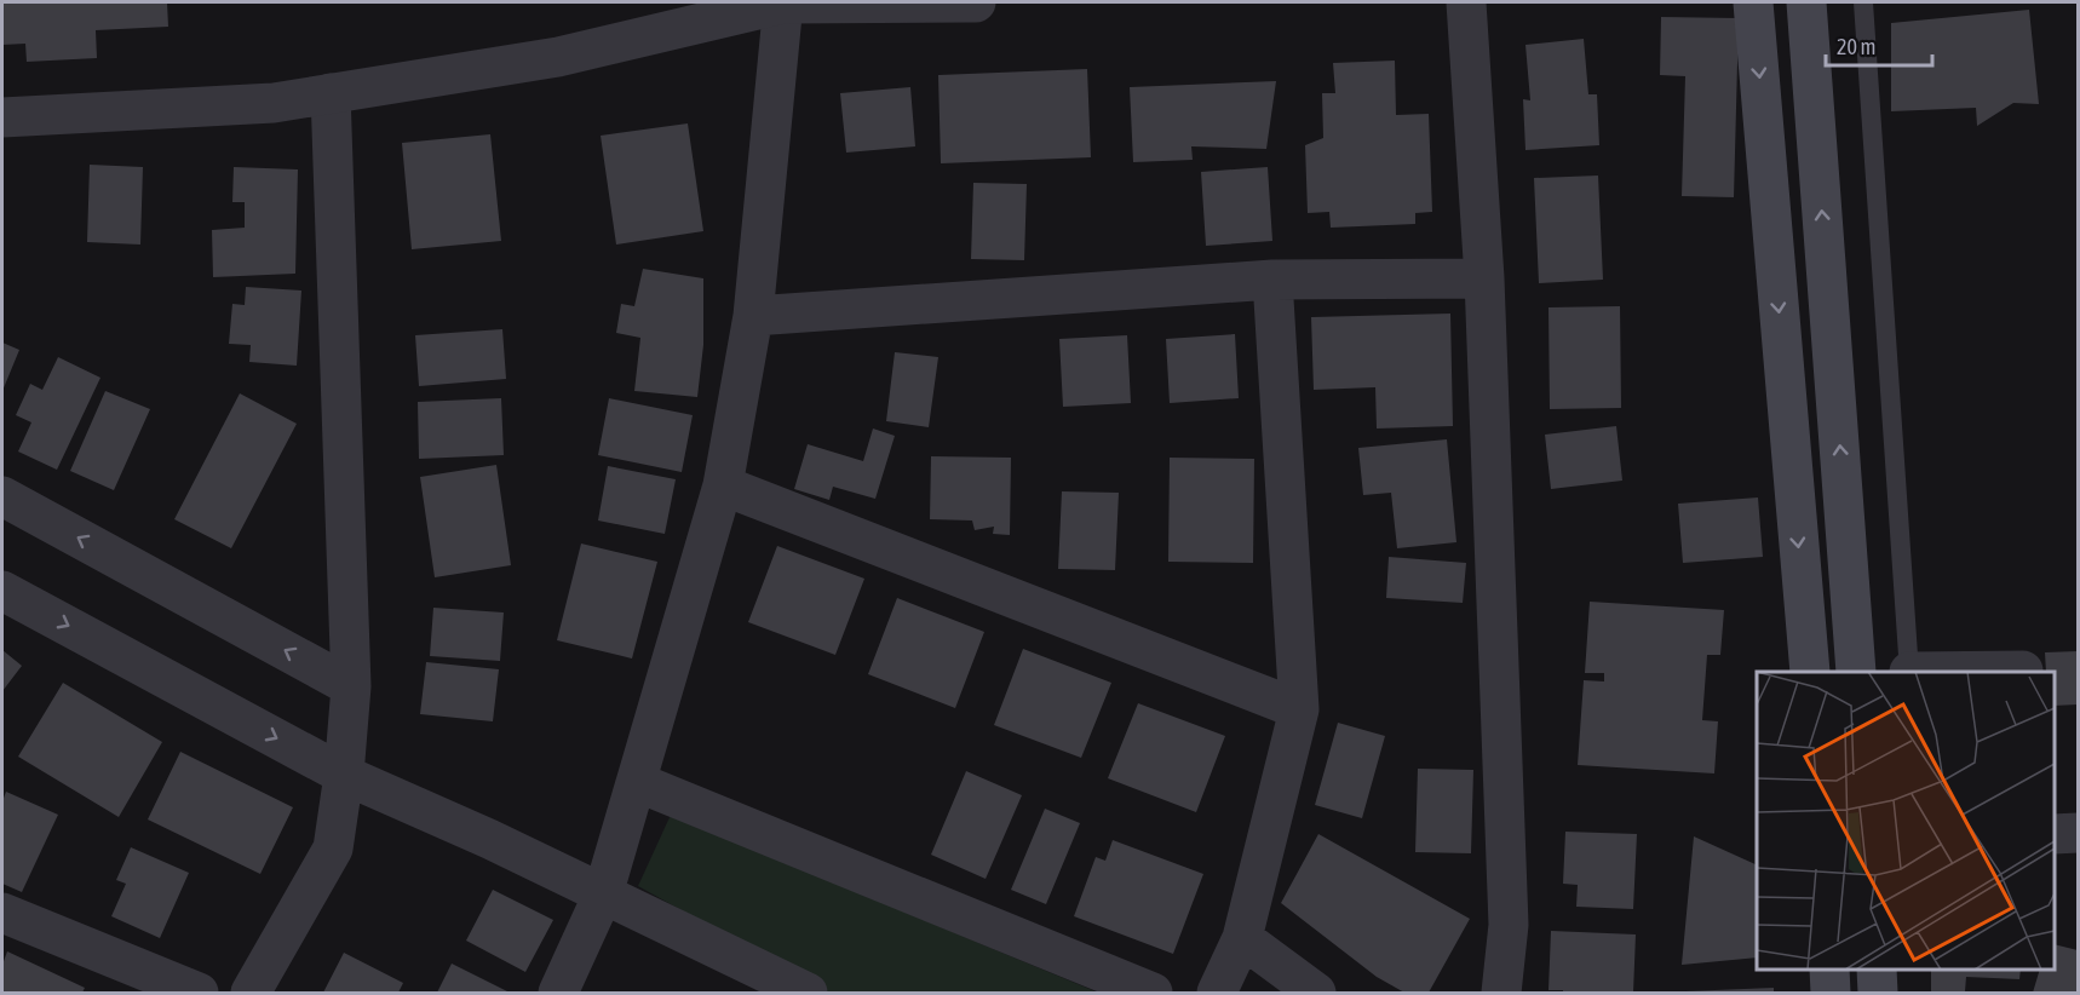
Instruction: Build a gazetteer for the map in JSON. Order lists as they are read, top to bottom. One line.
{"scale_bar":"20 m"}
